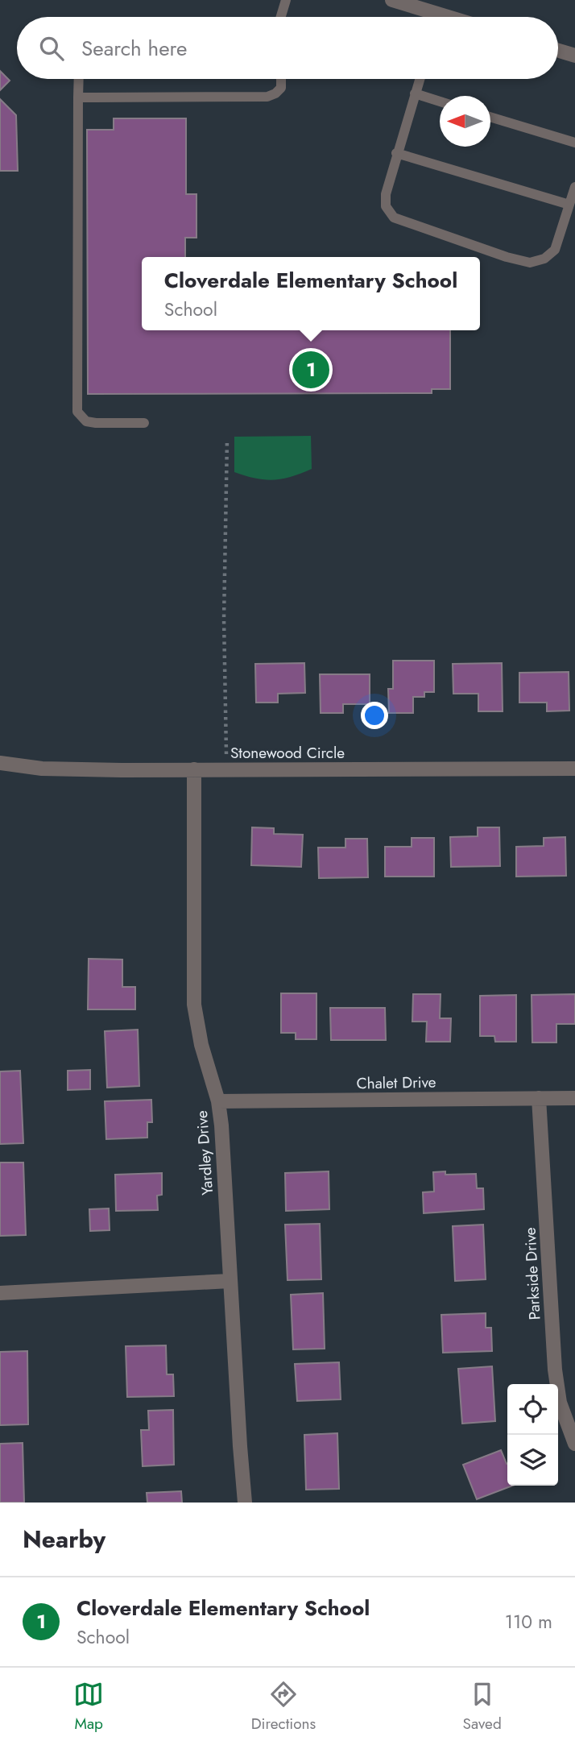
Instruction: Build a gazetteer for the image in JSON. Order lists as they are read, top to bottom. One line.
{"streets":{"street":["Stonewood Circle","Chalet Drive","Yardley Drive","Parkside Drive"]},"crossings":[["Stonewood Circle","Yardley Drive"],["Chalet Drive","Yardley Drive"],["Chalet Drive","Parkside Drive"]],"north":"left","page":{"search":"Search here","popup":["Cloverdale Elementary School","School"],"pins":"1","heading":"Nearby","list":[{"mark":"1","name":"Cloverdale Elementary School","note":"School","value":"110 m"}],"nav":["Map","Directions","Saved"]}}
